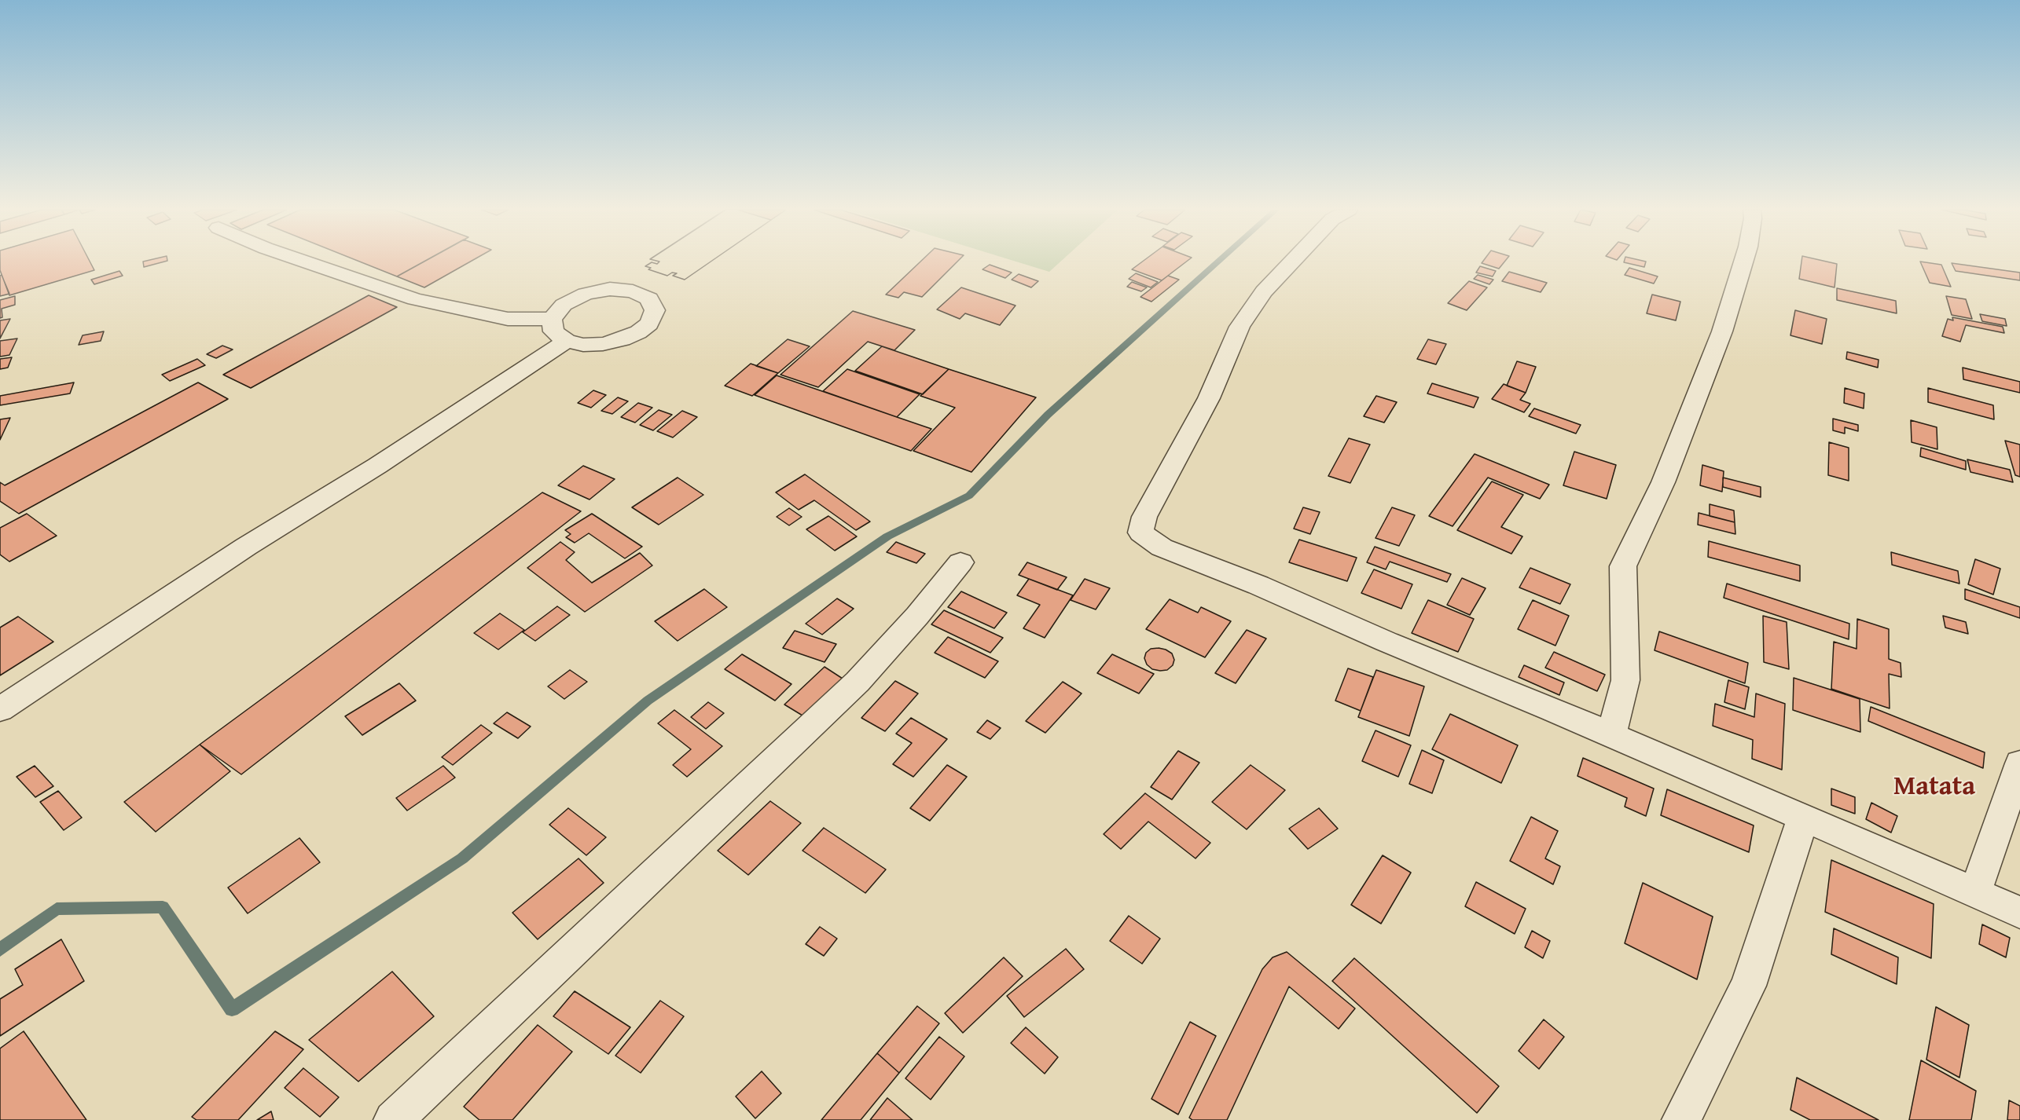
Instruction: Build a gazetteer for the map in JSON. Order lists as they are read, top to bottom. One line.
{"districts":["Matata"]}
